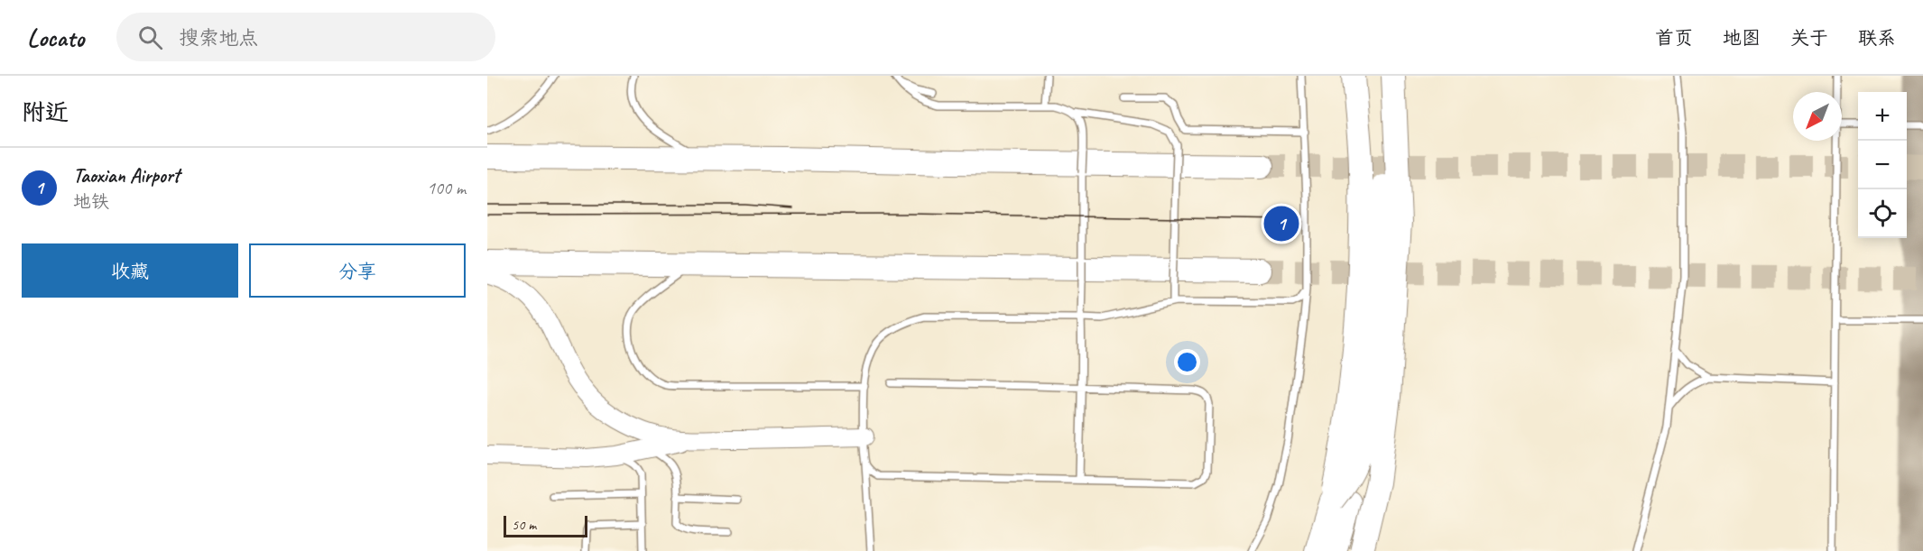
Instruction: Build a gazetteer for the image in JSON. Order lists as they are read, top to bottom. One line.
{"scale_bar":"50 m","north":"bottom left","page":{"header":"Locato","search":"搜索地点","nav":["首页","地图","关于","联系"],"heading":"附近","map_buttons":["+","−"],"list":[{"mark":"1","name":"Taoxian Airport","note":"地铁","value":"100 m"}],"pins":"1","buttons":["收藏","分享"],"scale":"50 m"}}
